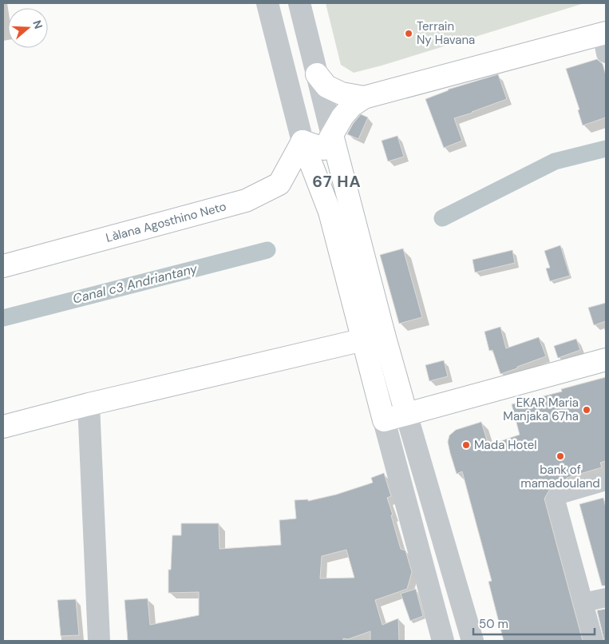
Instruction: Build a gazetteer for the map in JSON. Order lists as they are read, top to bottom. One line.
{"streets":{"main road":["Làlana Agosthino Neto"]},"districts":["67 HA"],"water":["Canal c3 Andriantany"],"places":["Terrain Ny Havana","EKAR Maria Manjaka 67ha","Mada Hotel","bank of mamadouland"],"scale_bar":"50 m","north":"right"}
